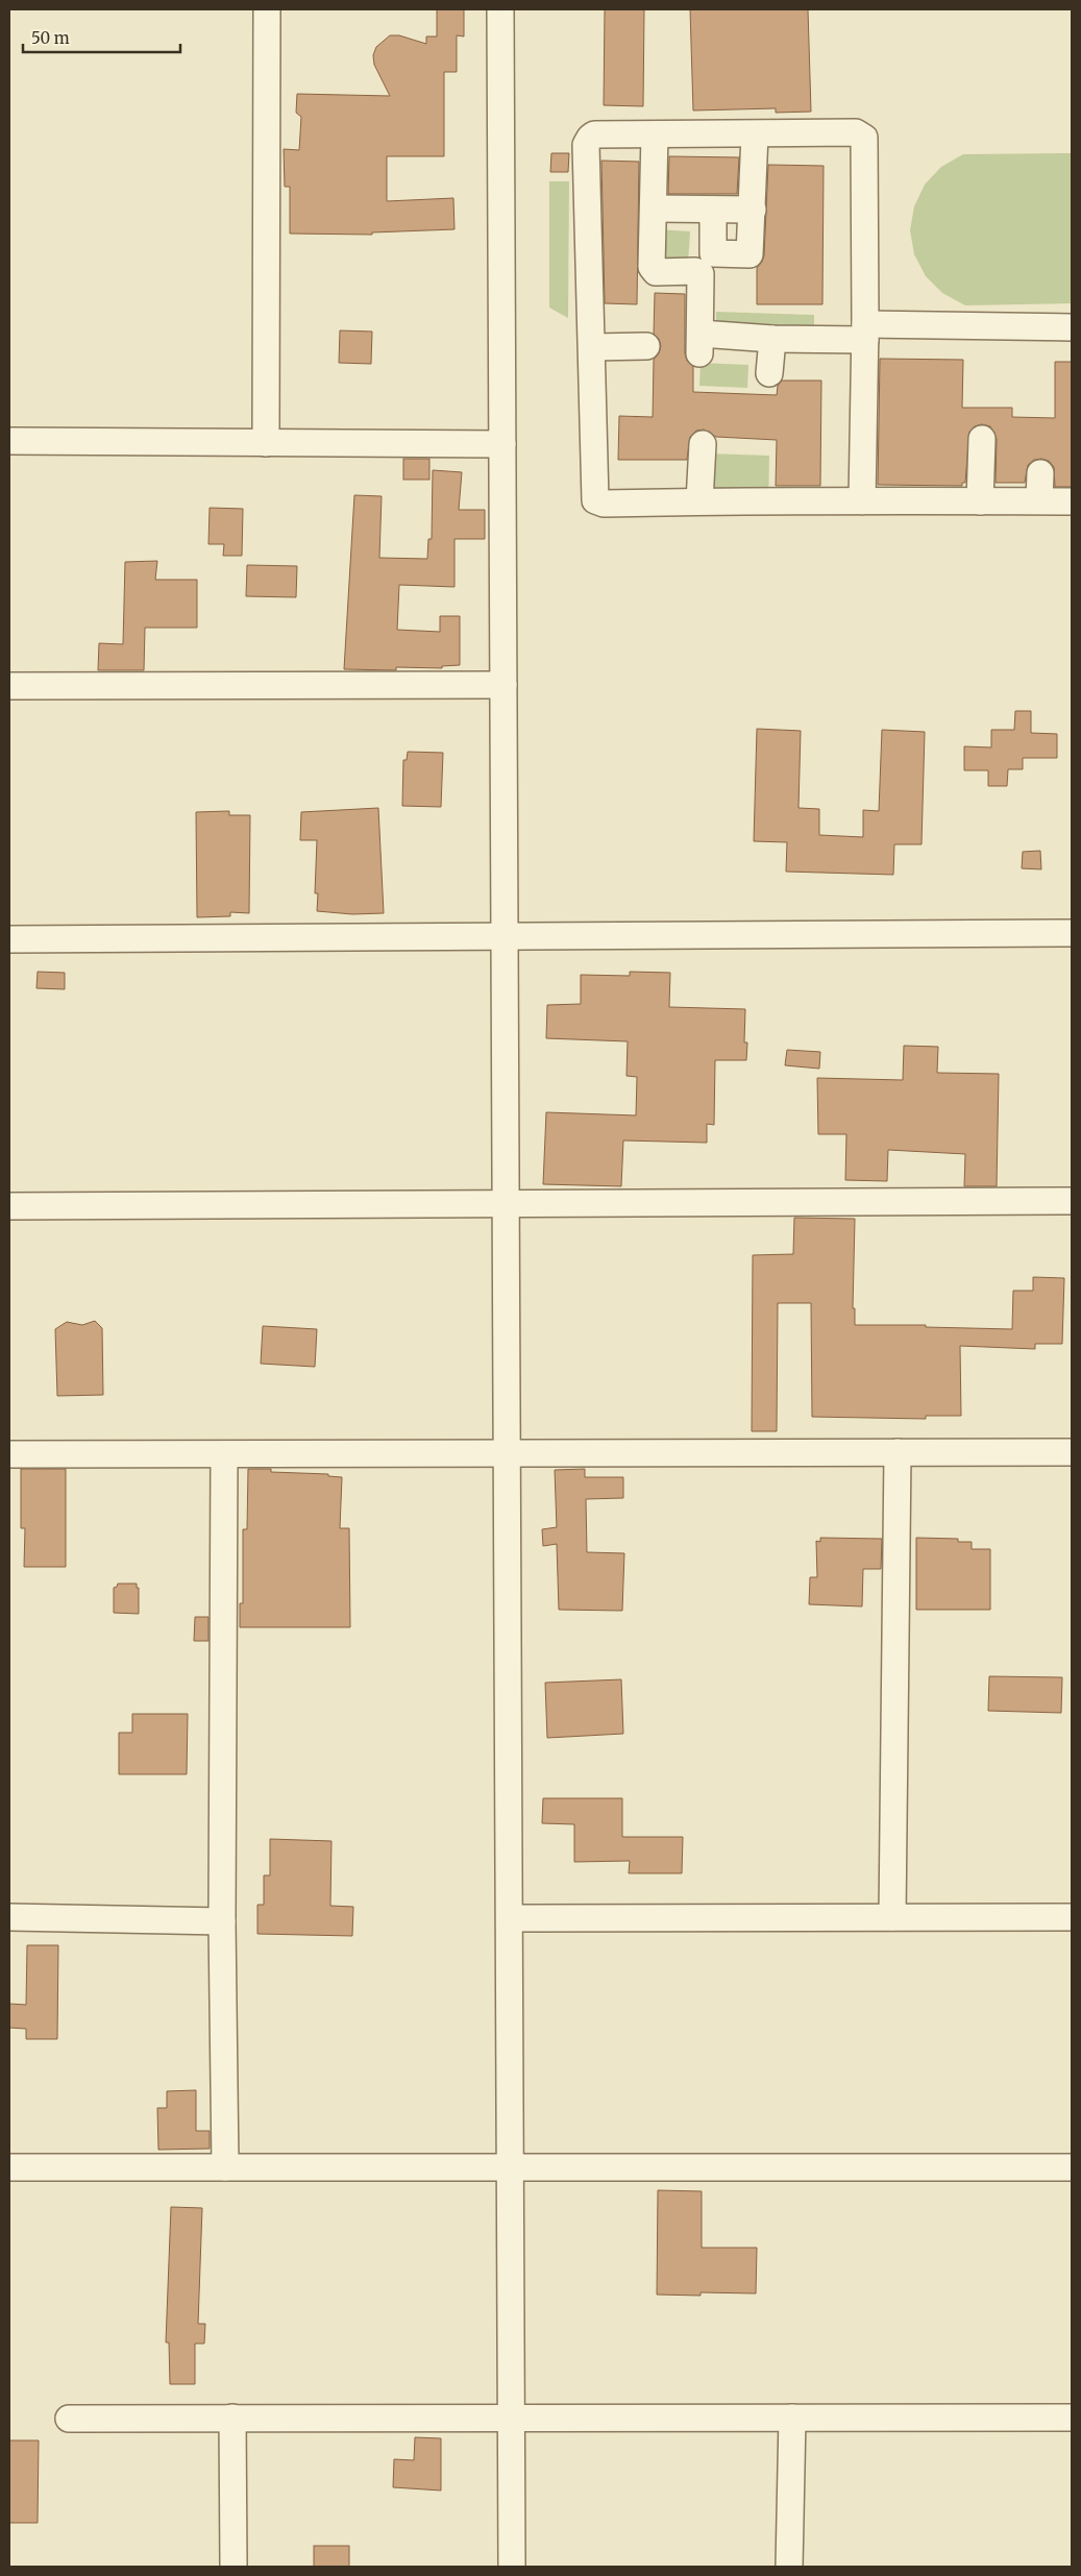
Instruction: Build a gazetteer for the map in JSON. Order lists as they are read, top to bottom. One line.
{"scale_bar":"50 m"}
